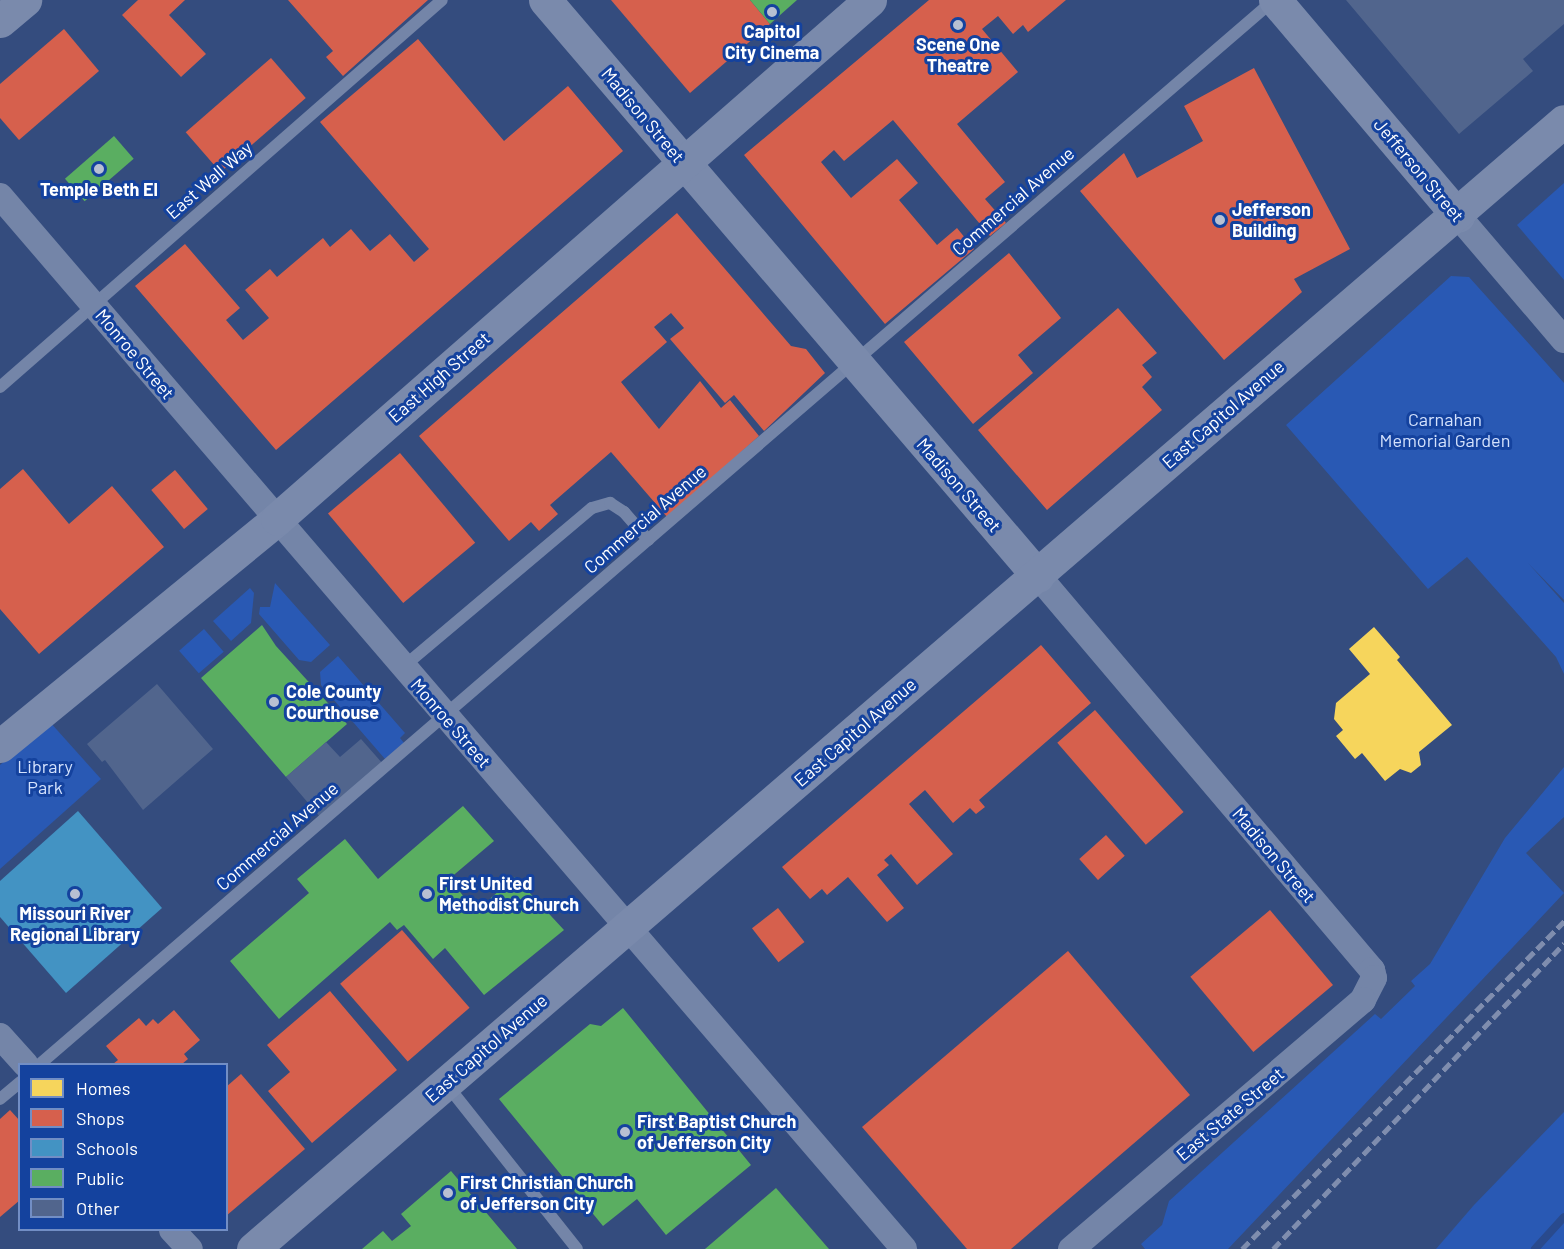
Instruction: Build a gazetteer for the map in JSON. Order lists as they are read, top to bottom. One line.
{"streets":{"street":["Madison Street","Jefferson Street","Monroe Street","East High Street","East Capitol Avenue","East State Street"],"lane":["East Wall Way","Commercial Avenue"]},"crossings":[["Madison Street","Commercial Avenue"],["Madison Street","East High Street"],["Madison Street","East Capitol Avenue"],["Madison Street","East State Street"],["Jefferson Street","Commercial Avenue"],["Jefferson Street","East Capitol Avenue"],["East Wall Way","Monroe Street"],["Commercial Avenue","Monroe Street"],["Monroe Street","East High Street"],["Monroe Street","East Capitol Avenue"]],"parks":["Carnahan Memorial Garden","Library Park"],"places":["Capitol City Cinema","Scene One Theatre","Temple Beth El","Jefferson Building","Cole County Courthouse","Missouri River Regional Library","First United Methodist Church","First Baptist Church of Jefferson City","First Christian Church of Jefferson City"],"legend":["Homes","Shops","Schools","Public","Other"]}
